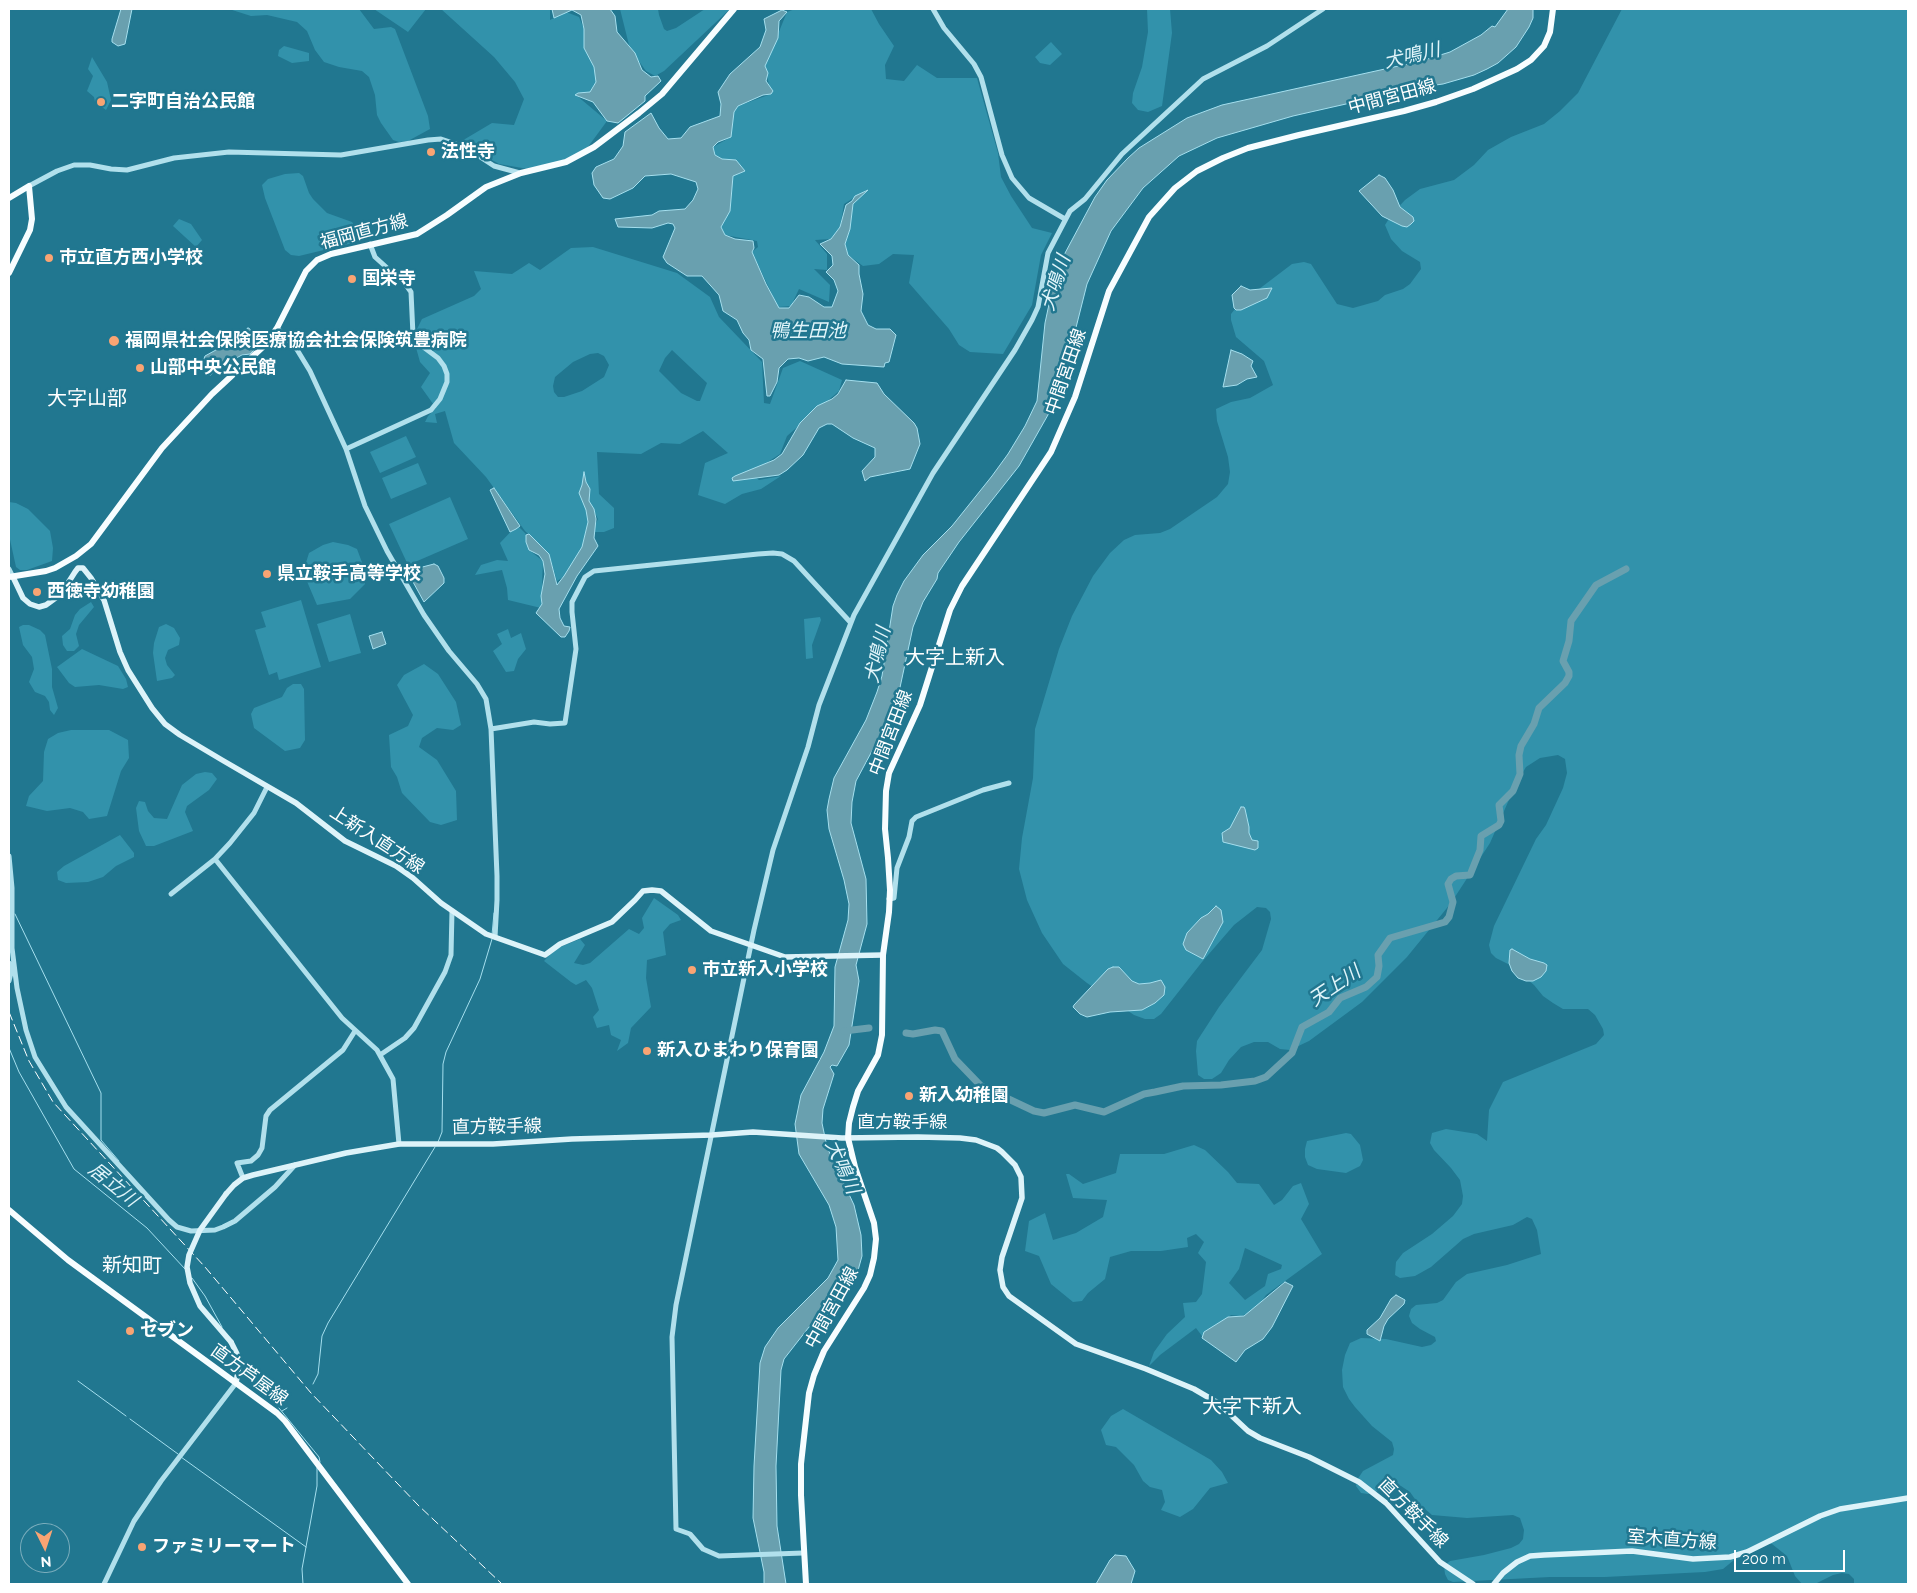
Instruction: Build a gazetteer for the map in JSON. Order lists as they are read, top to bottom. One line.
{"streets":{"main road":["中間宮田線","福岡直方線","上新入直方線","直方鞍手線","直方芦屋線","室木直方線"]},"crossings":[["中間宮田線","上新入直方線"],["中間宮田線","直方鞍手線"],["福岡直方線","上新入直方線"],["直方鞍手線","直方芦屋線"]],"districts":["大字山部","大字上新入","新知町","大字下新入"],"water":["犬鳴川","鴨生田池","天上川","居立川"],"places":["二字町自治公民館","法性寺","市立直方西小学校","国栄寺","福岡県社会保険医療協会社会保険筑豊病院","山部中央公民館","県立鞍手高等学校","西徳寺幼稚園","市立新入小学校","新入ひまわり保育園","新入幼稚園","セブン","ファミリーマート"],"scale_bar":"200 m","north":"bottom"}
